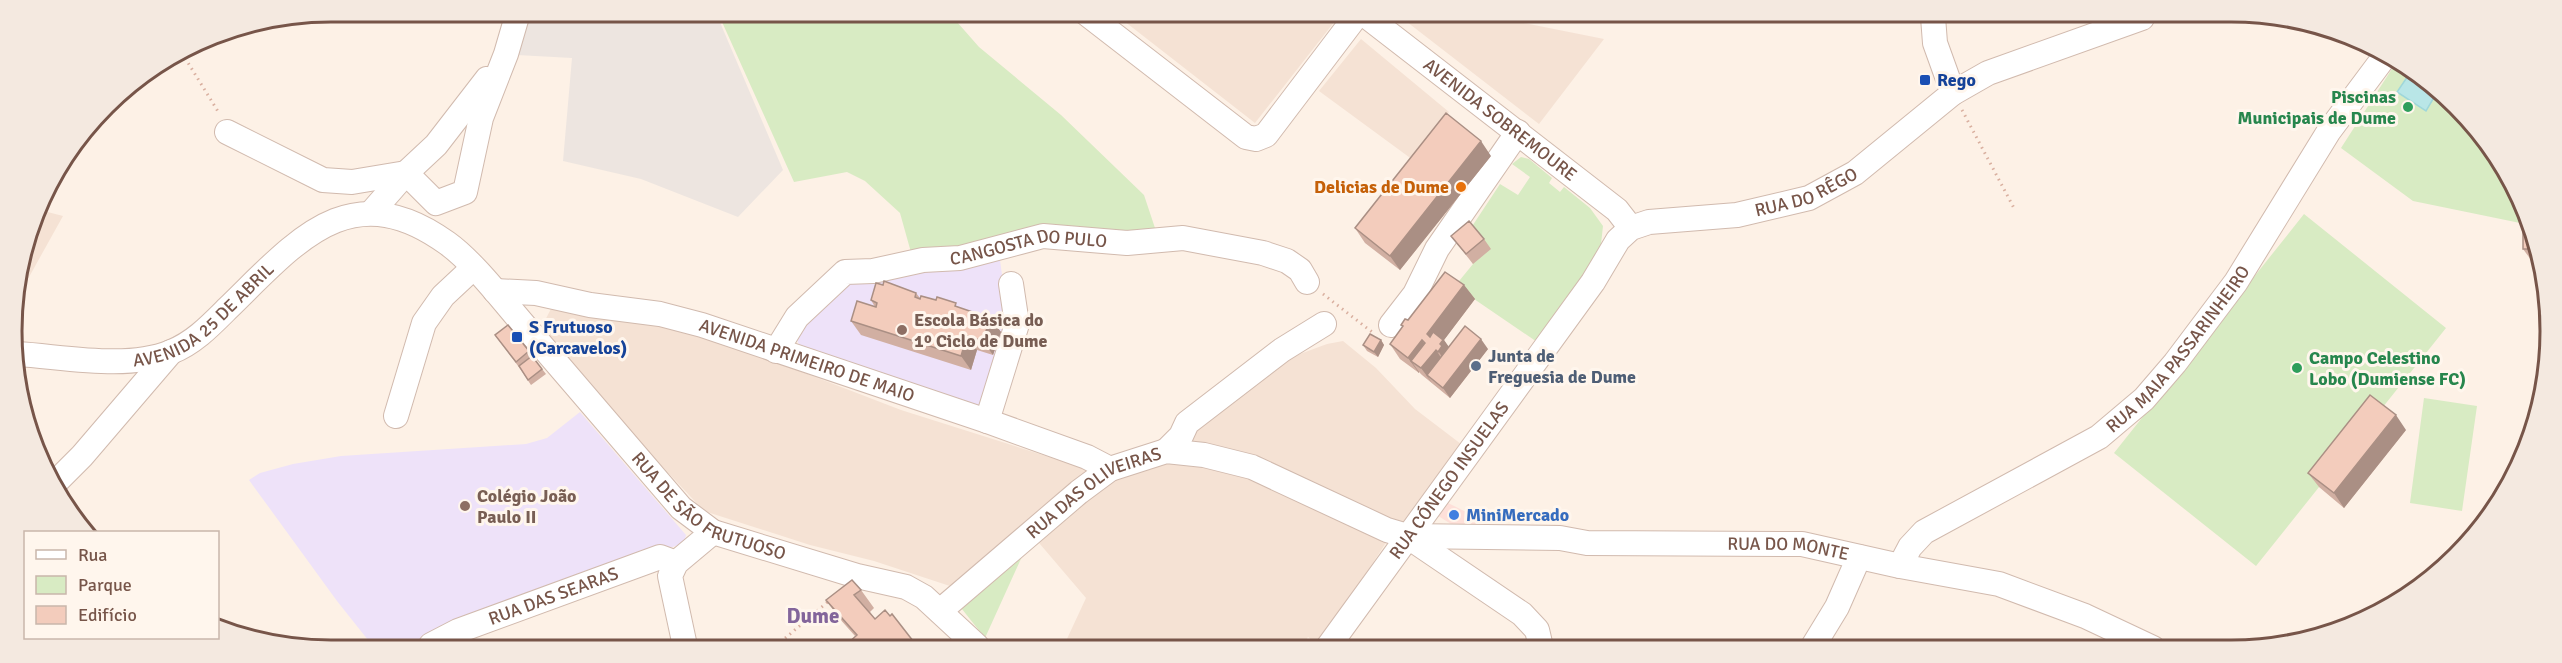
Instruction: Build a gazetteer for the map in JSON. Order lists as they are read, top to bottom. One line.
{"streets":{"street":["AVENIDA SOBREMOURE","RUA DO RÊGO","CANGOSTA DO PULO","AVENIDA 25 DE ABRIL","RUA MAIA PASSARINHEIRO","AVENIDA PRIMEIRO DE MAIO","RUA CÓNEGO INSUELAS","RUA DAS OLIVEIRAS","RUA DE SÃO FRUTUOSO","RUA DO MONTE","RUA DAS SEARAS"]},"crossings":[["AVENIDA SOBREMOURE","RUA DO RÊGO"],["AVENIDA SOBREMOURE","RUA CÓNEGO INSUELAS"],["RUA DO RÊGO","RUA CÓNEGO INSUELAS"],["CANGOSTA DO PULO","AVENIDA PRIMEIRO DE MAIO"],["AVENIDA 25 DE ABRIL","RUA DE SÃO FRUTUOSO"],["RUA MAIA PASSARINHEIRO","RUA DO MONTE"],["AVENIDA PRIMEIRO DE MAIO","RUA DAS OLIVEIRAS"],["AVENIDA PRIMEIRO DE MAIO","RUA DE SÃO FRUTUOSO"],["RUA CÓNEGO INSUELAS","RUA DAS OLIVEIRAS"],["RUA CÓNEGO INSUELAS","RUA DO MONTE"],["RUA DAS OLIVEIRAS","RUA DE SÃO FRUTUOSO"],["RUA DAS OLIVEIRAS","RUA DO MONTE"]],"districts":["Dume"],"places":{"transit":["Rego","S Frutuoso (Carcavelos)"],"other":["Piscinas Municipais de Dume","Delicias de Dume","Escola Básica do 1º Ciclo de Dume","Junta de Freguesia de Dume","Campo Celestino Lobo (Dumiense FC)","Colégio João Paulo II","MiniMercado"]},"legend":["Rua","Parque","Edifício"]}
